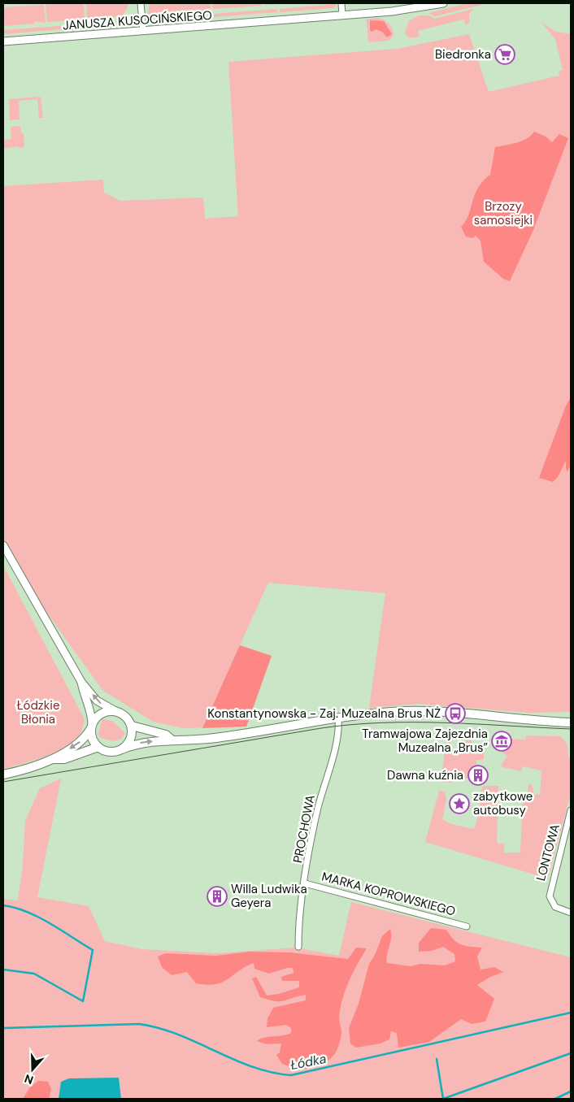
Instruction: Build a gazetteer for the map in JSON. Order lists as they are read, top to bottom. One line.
{"streets":{"street":["JANUSZA KUSOCIŃSKIEGO","PROCHOWA","LONTOWA","MARKA KOPROWSKIEGO"]},"crossings":[["PROCHOWA","MARKA KOPROWSKIEGO"]],"water":["Łódka"],"parks":["Brzozy samosiejki","Łódzkie Błonia"],"places":{"supermarket":["Biedronka"],"bus stop":["Konstantynowska - Zaj. Muzealna Brus NŻ"],"museum":["Tramwajowa Zajezdnia Muzealna „Brus”"],"building":["Dawna kuźnia","Willa Ludwika Geyera"],"place":["zabytkowe autobusy"]},"north":"bottom"}
